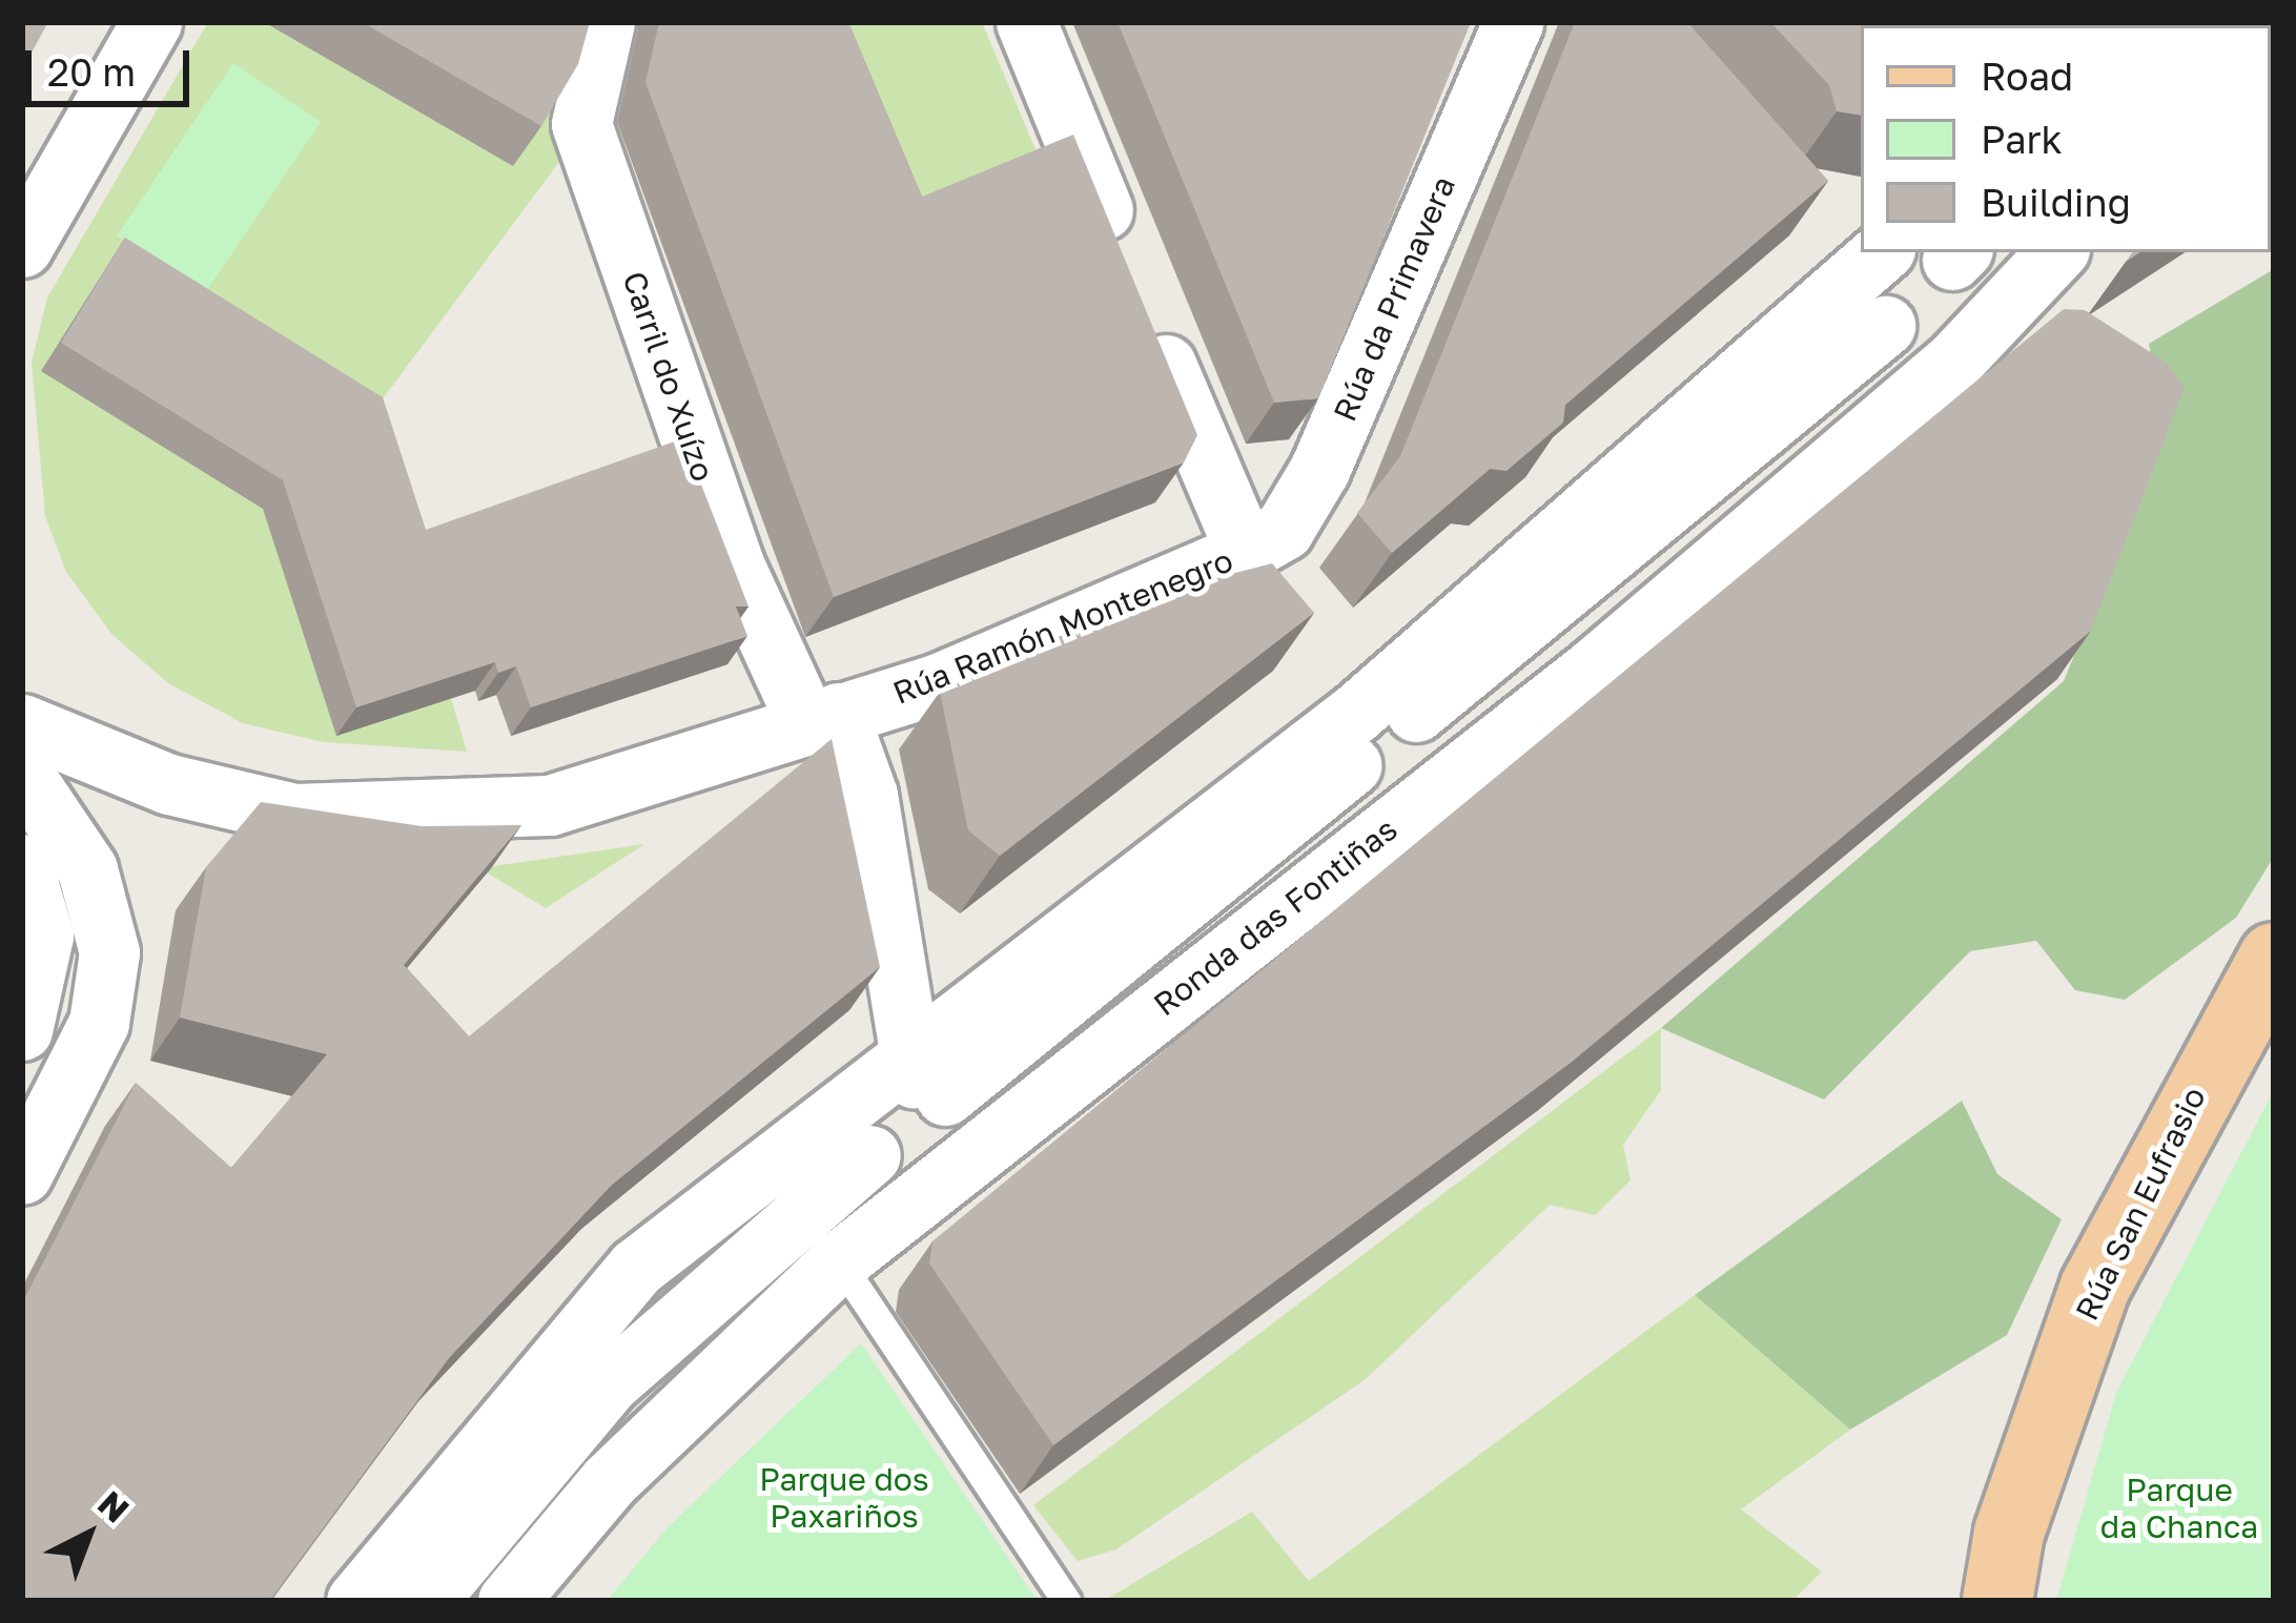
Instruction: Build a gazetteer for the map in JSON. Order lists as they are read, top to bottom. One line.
{"streets":{"main road":["Rúa San Eufrasio"],"street":["Rúa da Primavera","Carril do Xuízo","Rúa Ramón Montenegro","Ronda das Fontiñas"]},"crossings":[["Rúa da Primavera","Rúa Ramón Montenegro"],["Carril do Xuízo","Rúa Ramón Montenegro"],["Carril do Xuízo","Ronda das Fontiñas"]],"parks":["Parque dos Paxariños","Parque da Chanca"],"legend":["Road","Park","Building"],"scale_bar":"20 m","north":"top right"}
